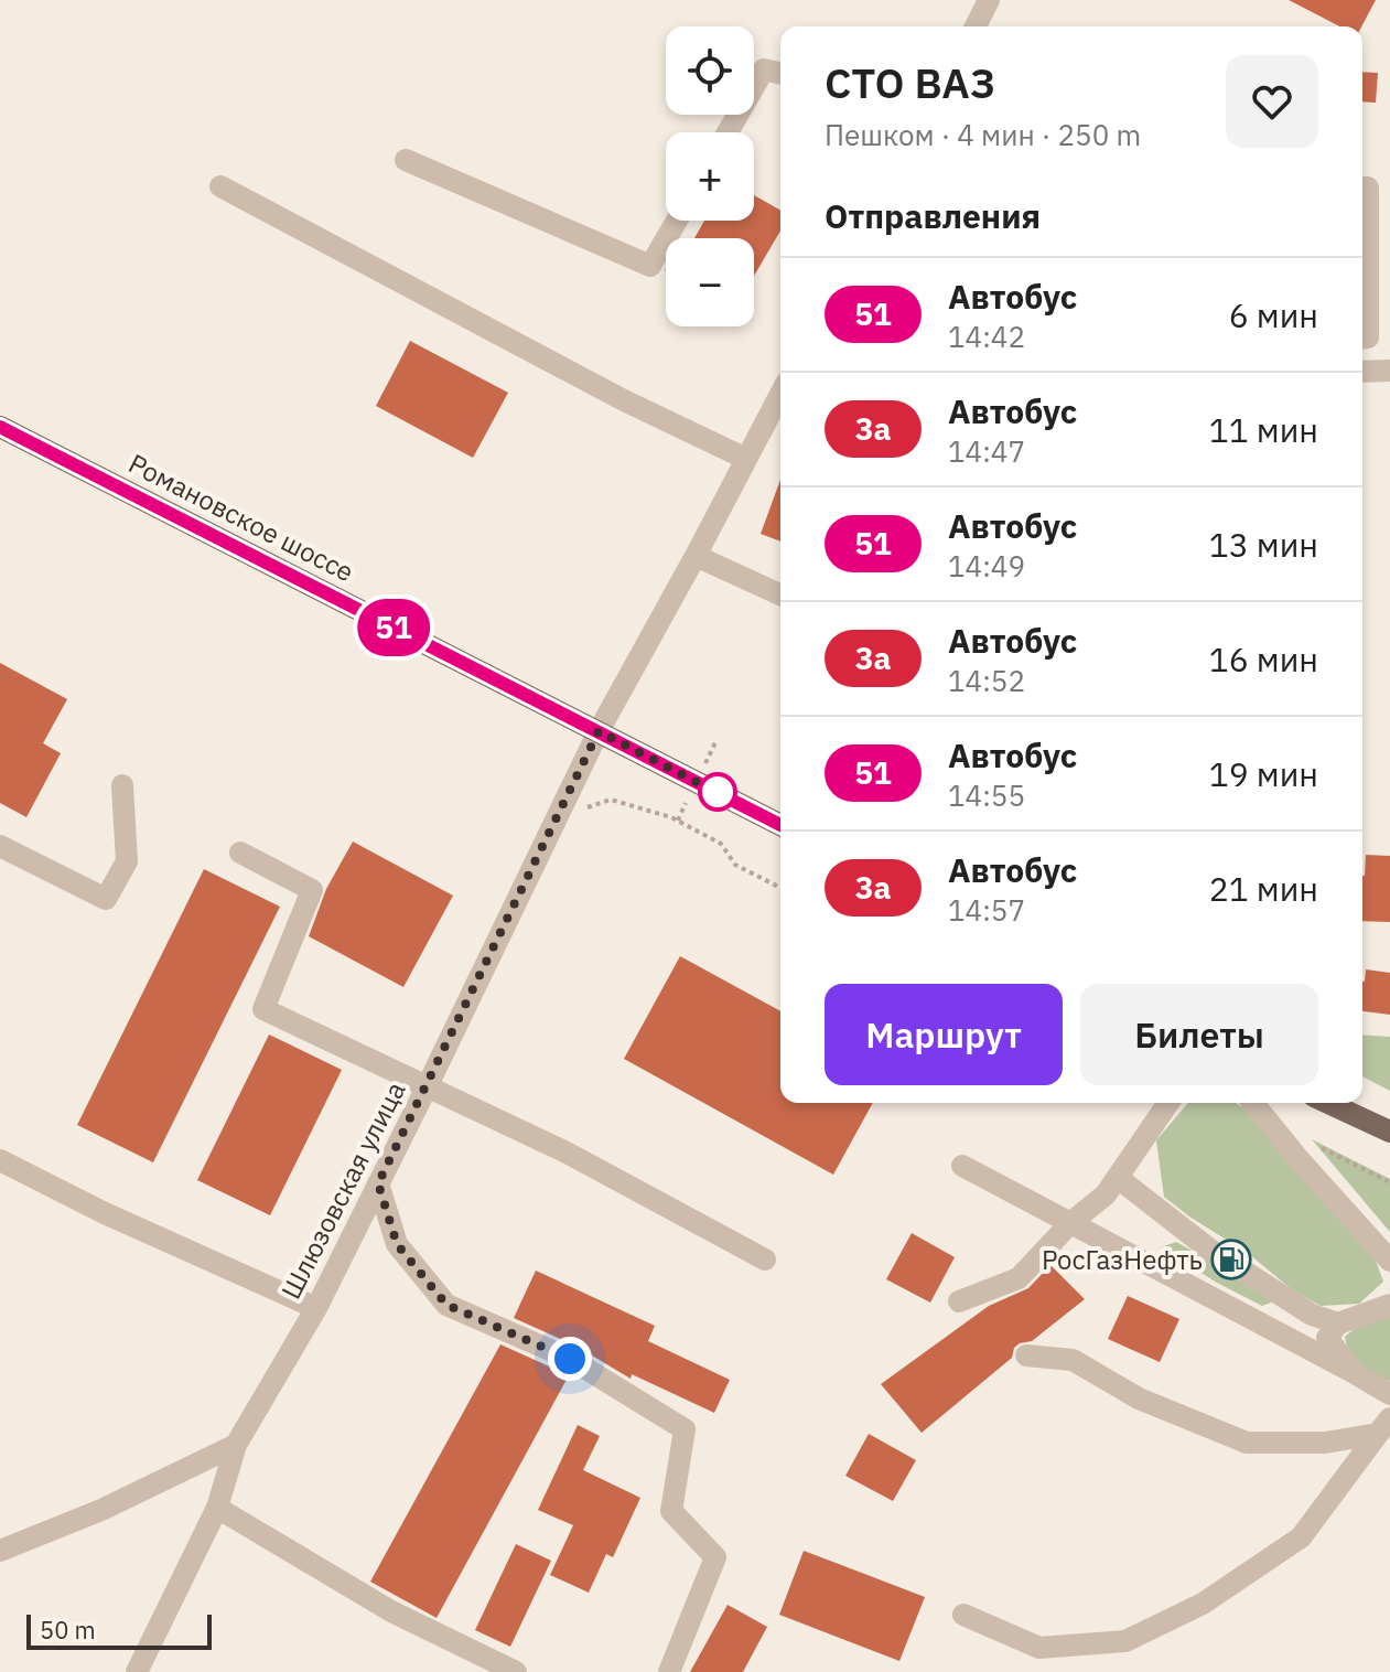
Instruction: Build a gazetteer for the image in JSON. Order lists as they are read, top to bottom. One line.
{"streets":{"main road":["Романовское шоссе"],"street":["Шлюзовская улица"]},"crossings":[["Романовское шоссе","Шлюзовская улица"]],"places":{"fuel station":["РосГазНефть"]},"lines":["bus line 51"],"scale_bar":"50 m","page":{"on_map":"51","map_buttons":["+","−"],"heading":[["СТО ВАЗ","Пешком · 4 мин · 250 m"],"Отправления"],"list":[{"mark":"51","name":"Автобус","note":"14:42","value":"6 мин"},{"mark":"3а","name":"Автобус","note":"14:47","value":"11 мин"},{"mark":"51","name":"Автобус","note":"14:49","value":"13 мин"},{"mark":"3а","name":"Автобус","note":"14:52","value":"16 мин"},{"mark":"51","name":"Автобус","note":"14:55","value":"19 мин"},{"mark":"3а","name":"Автобус","note":"14:57","value":"21 мин"}],"buttons":["Маршрут","Билеты"],"scale":"50 m"}}
